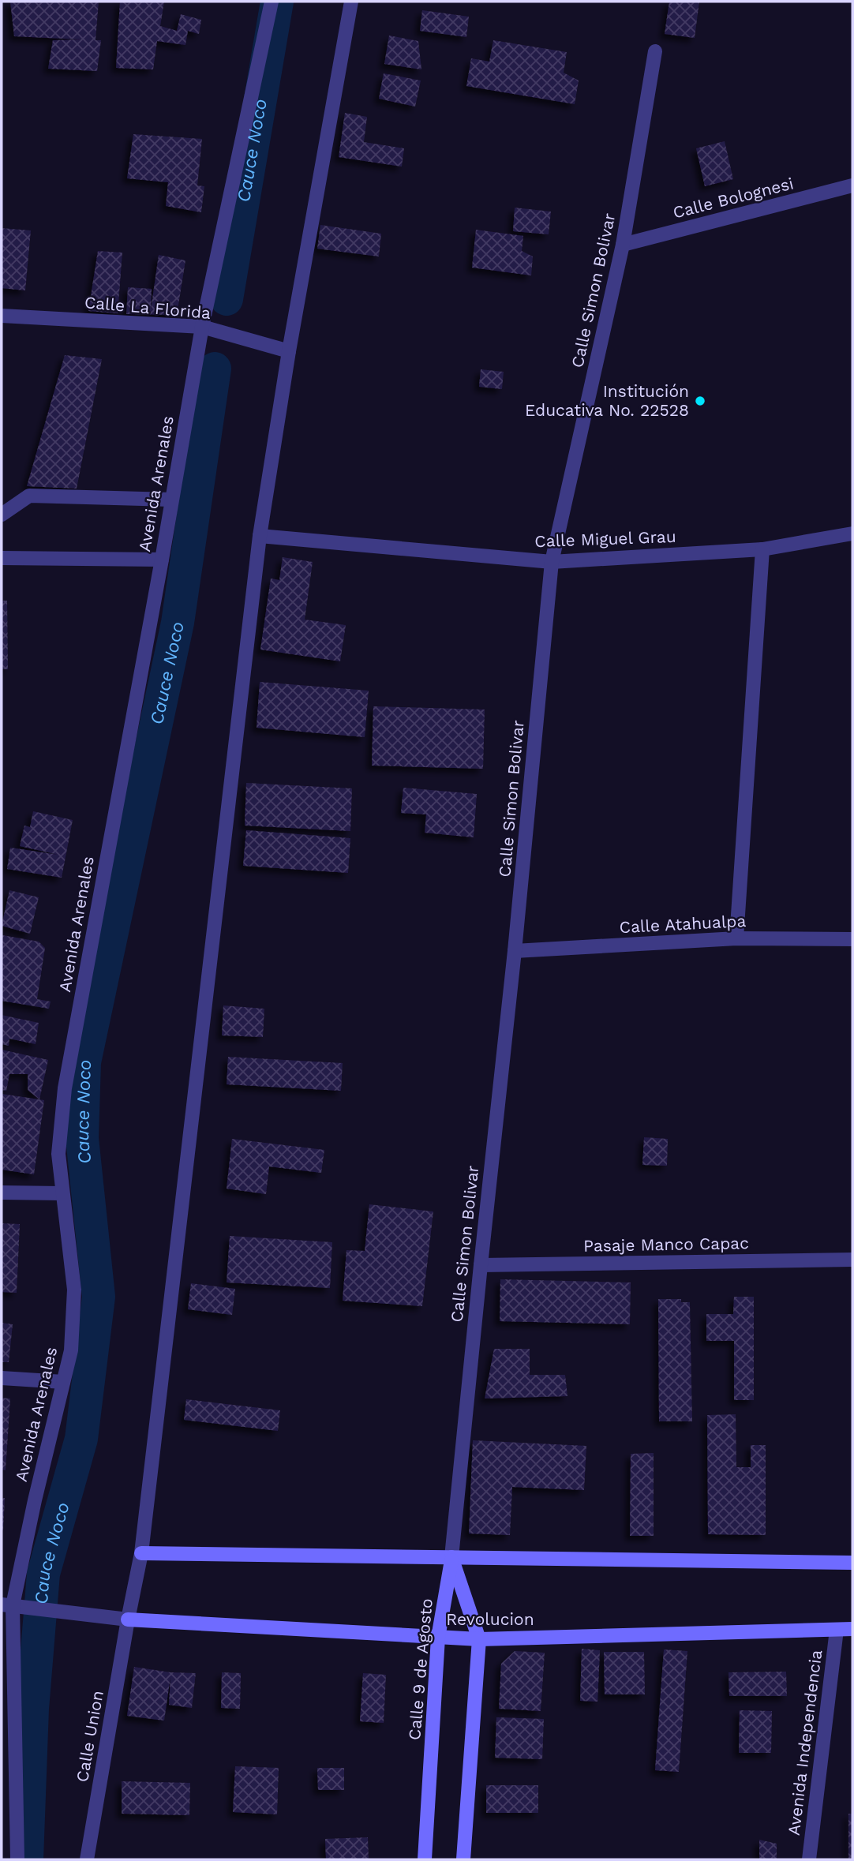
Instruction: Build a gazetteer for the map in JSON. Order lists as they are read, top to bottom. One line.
{"streets":{"street":["Calle Bolognesi","Calle Simon Bolivar","Calle La Florida","Avenida Arenales","Calle Miguel Grau","Calle Atahualpa","Pasaje Manco Capac","Revolucion","Calle 9 de Agosto","Calle Union","Avenida Independencia"]},"crossings":[["Calle Bolognesi","Calle Simon Bolivar"],["Calle Simon Bolivar","Calle Miguel Grau"],["Calle Simon Bolivar","Calle Atahualpa"],["Calle Simon Bolivar","Pasaje Manco Capac"],["Calle Simon Bolivar","Calle 9 de Agosto"],["Calle La Florida","Avenida Arenales"],["Revolucion","Calle 9 de Agosto"],["Revolucion","Calle Union"],["Revolucion","Avenida Independencia"]],"water":["Cauce Noco"],"places":["Institución Educativa No. 22528"]}
